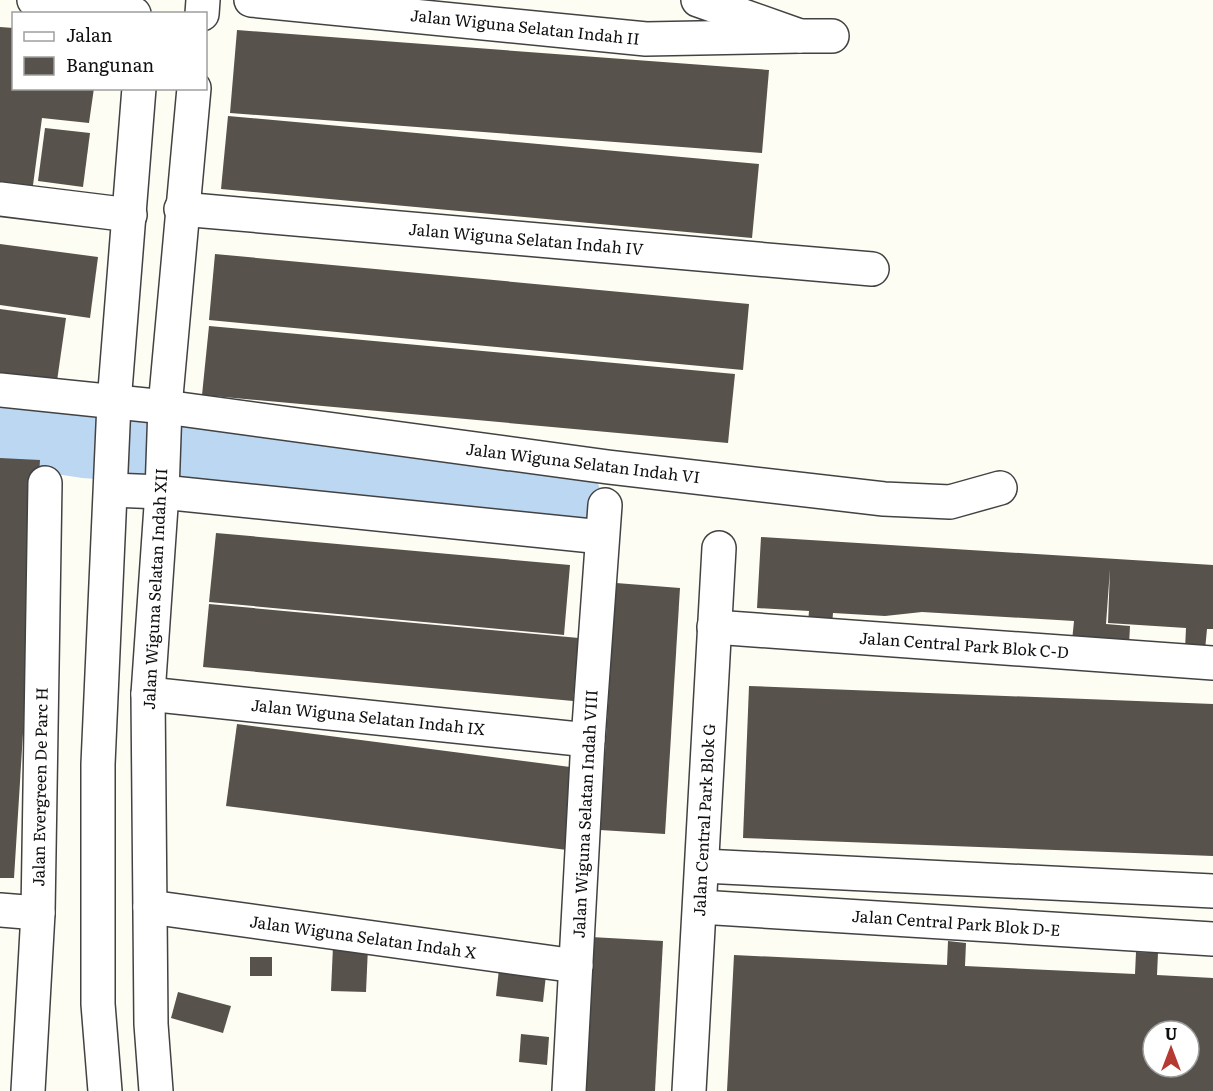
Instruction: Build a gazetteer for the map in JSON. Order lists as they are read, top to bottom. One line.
{"streets":{"street":["Jalan Wiguna Selatan Indah II","Jalan Wiguna Selatan Indah IV","Jalan Wiguna Selatan Indah VI","Jalan Wiguna Selatan Indah XII","Jalan Central Park Blok C-D","Jalan Wiguna Selatan Indah IX","Jalan Evergreen De Parc H","Jalan Wiguna Selatan Indah VIII","Jalan Central Park Blok G","Jalan Central Park Blok D-E","Jalan Wiguna Selatan Indah X"]},"crossings":[["Jalan Wiguna Selatan Indah IV","Jalan Wiguna Selatan Indah XII"],["Jalan Wiguna Selatan Indah VI","Jalan Wiguna Selatan Indah XII"],["Jalan Wiguna Selatan Indah XII","Jalan Wiguna Selatan Indah IX"],["Jalan Wiguna Selatan Indah XII","Jalan Wiguna Selatan Indah X"],["Jalan Central Park Blok C-D","Jalan Central Park Blok G"],["Jalan Wiguna Selatan Indah IX","Jalan Wiguna Selatan Indah VIII"],["Jalan Wiguna Selatan Indah VIII","Jalan Wiguna Selatan Indah X"],["Jalan Central Park Blok G","Jalan Central Park Blok D-E"]],"legend":["Jalan","Bangunan"],"north":"top"}
